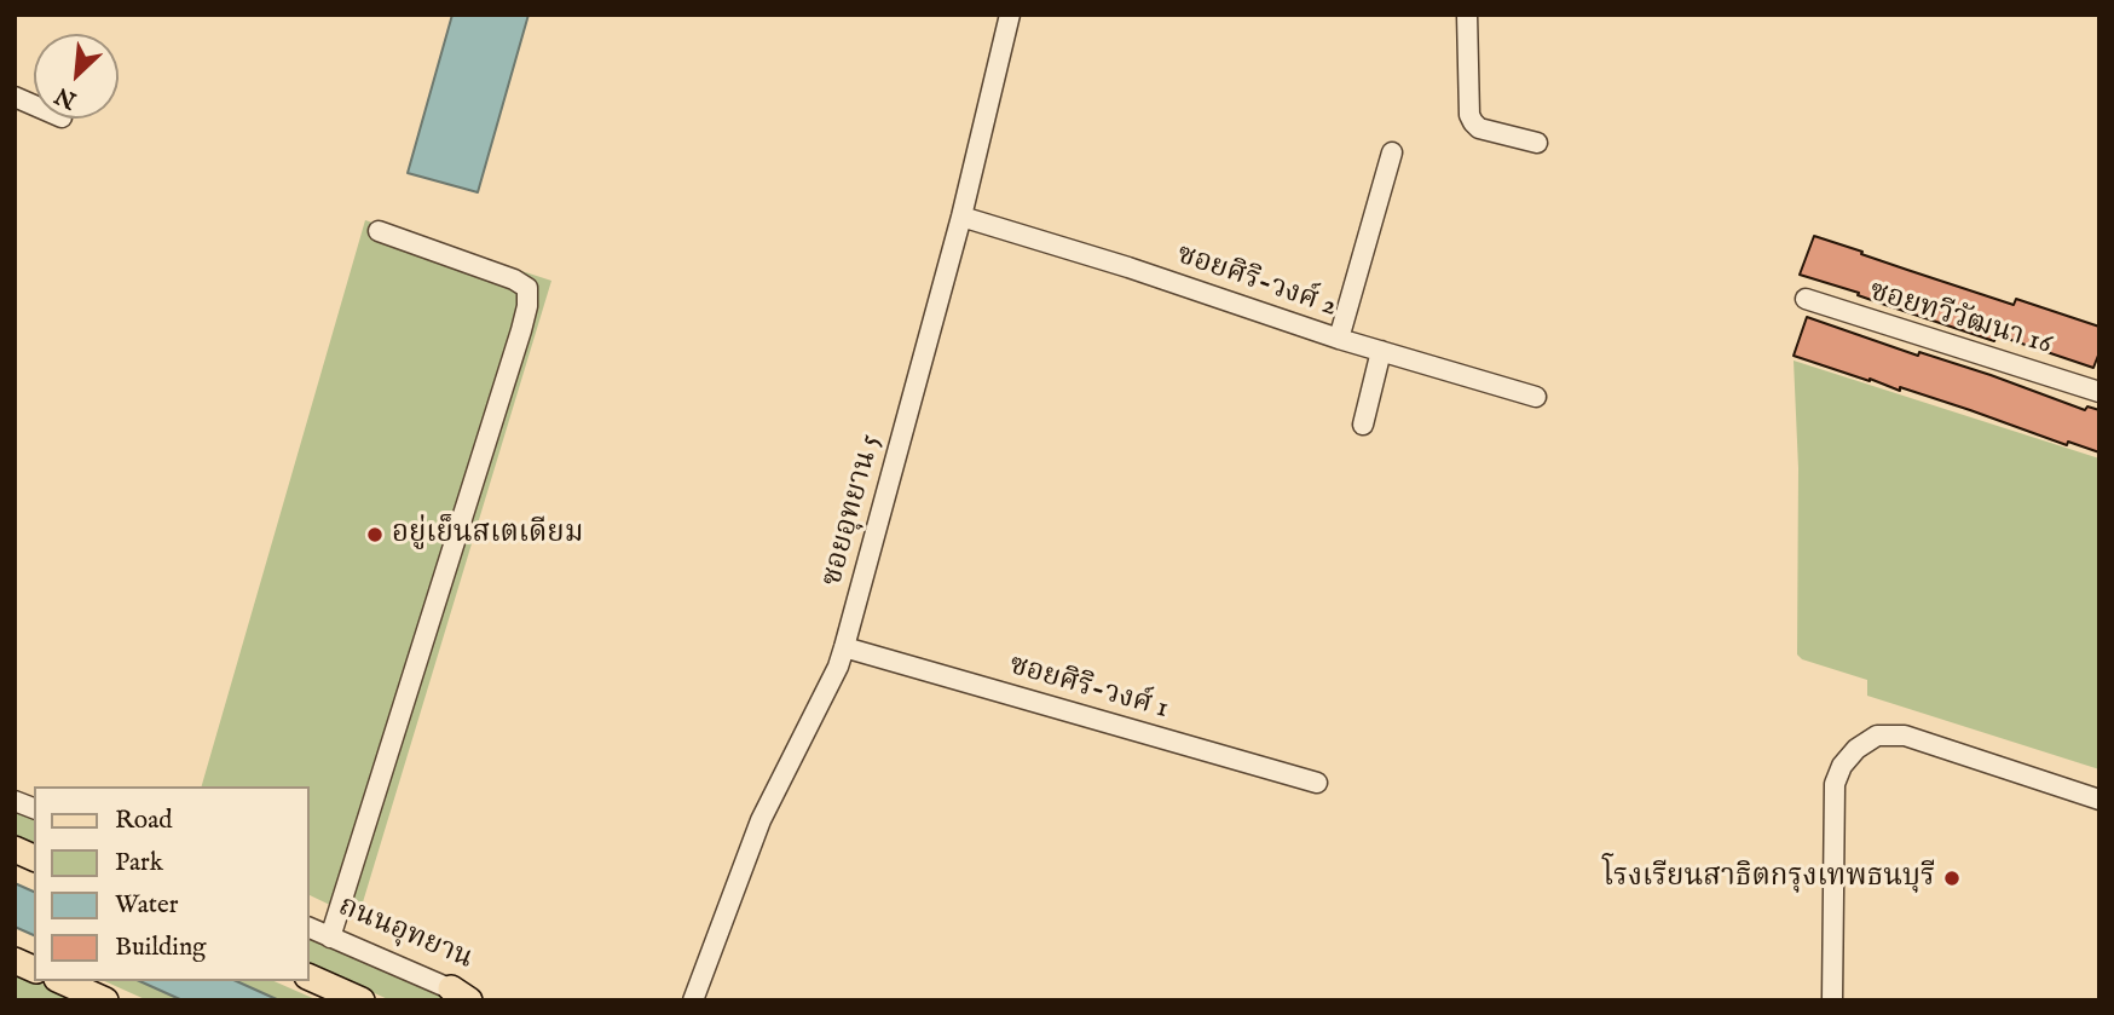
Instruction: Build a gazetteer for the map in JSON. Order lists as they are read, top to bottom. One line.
{"streets":{"street":["ซอยศิริ-วงศ์ 2","ซอยทวีวัฒนา 16","ซอยอุทยาน 5","ซอยศิริ-วงศ์ 1","ถนนอุทยาน"]},"crossings":[["ซอยศิริ-วงศ์ 2","ซอยอุทยาน 5"],["ซอยอุทยาน 5","ซอยศิริ-วงศ์ 1"]],"places":["อยู่เย็นสเตเดียม","โรงเรียนสาธิตกรุงเทพธนบุรี"],"legend":["Road","Park","Water","Building"],"north":"bottom left"}
